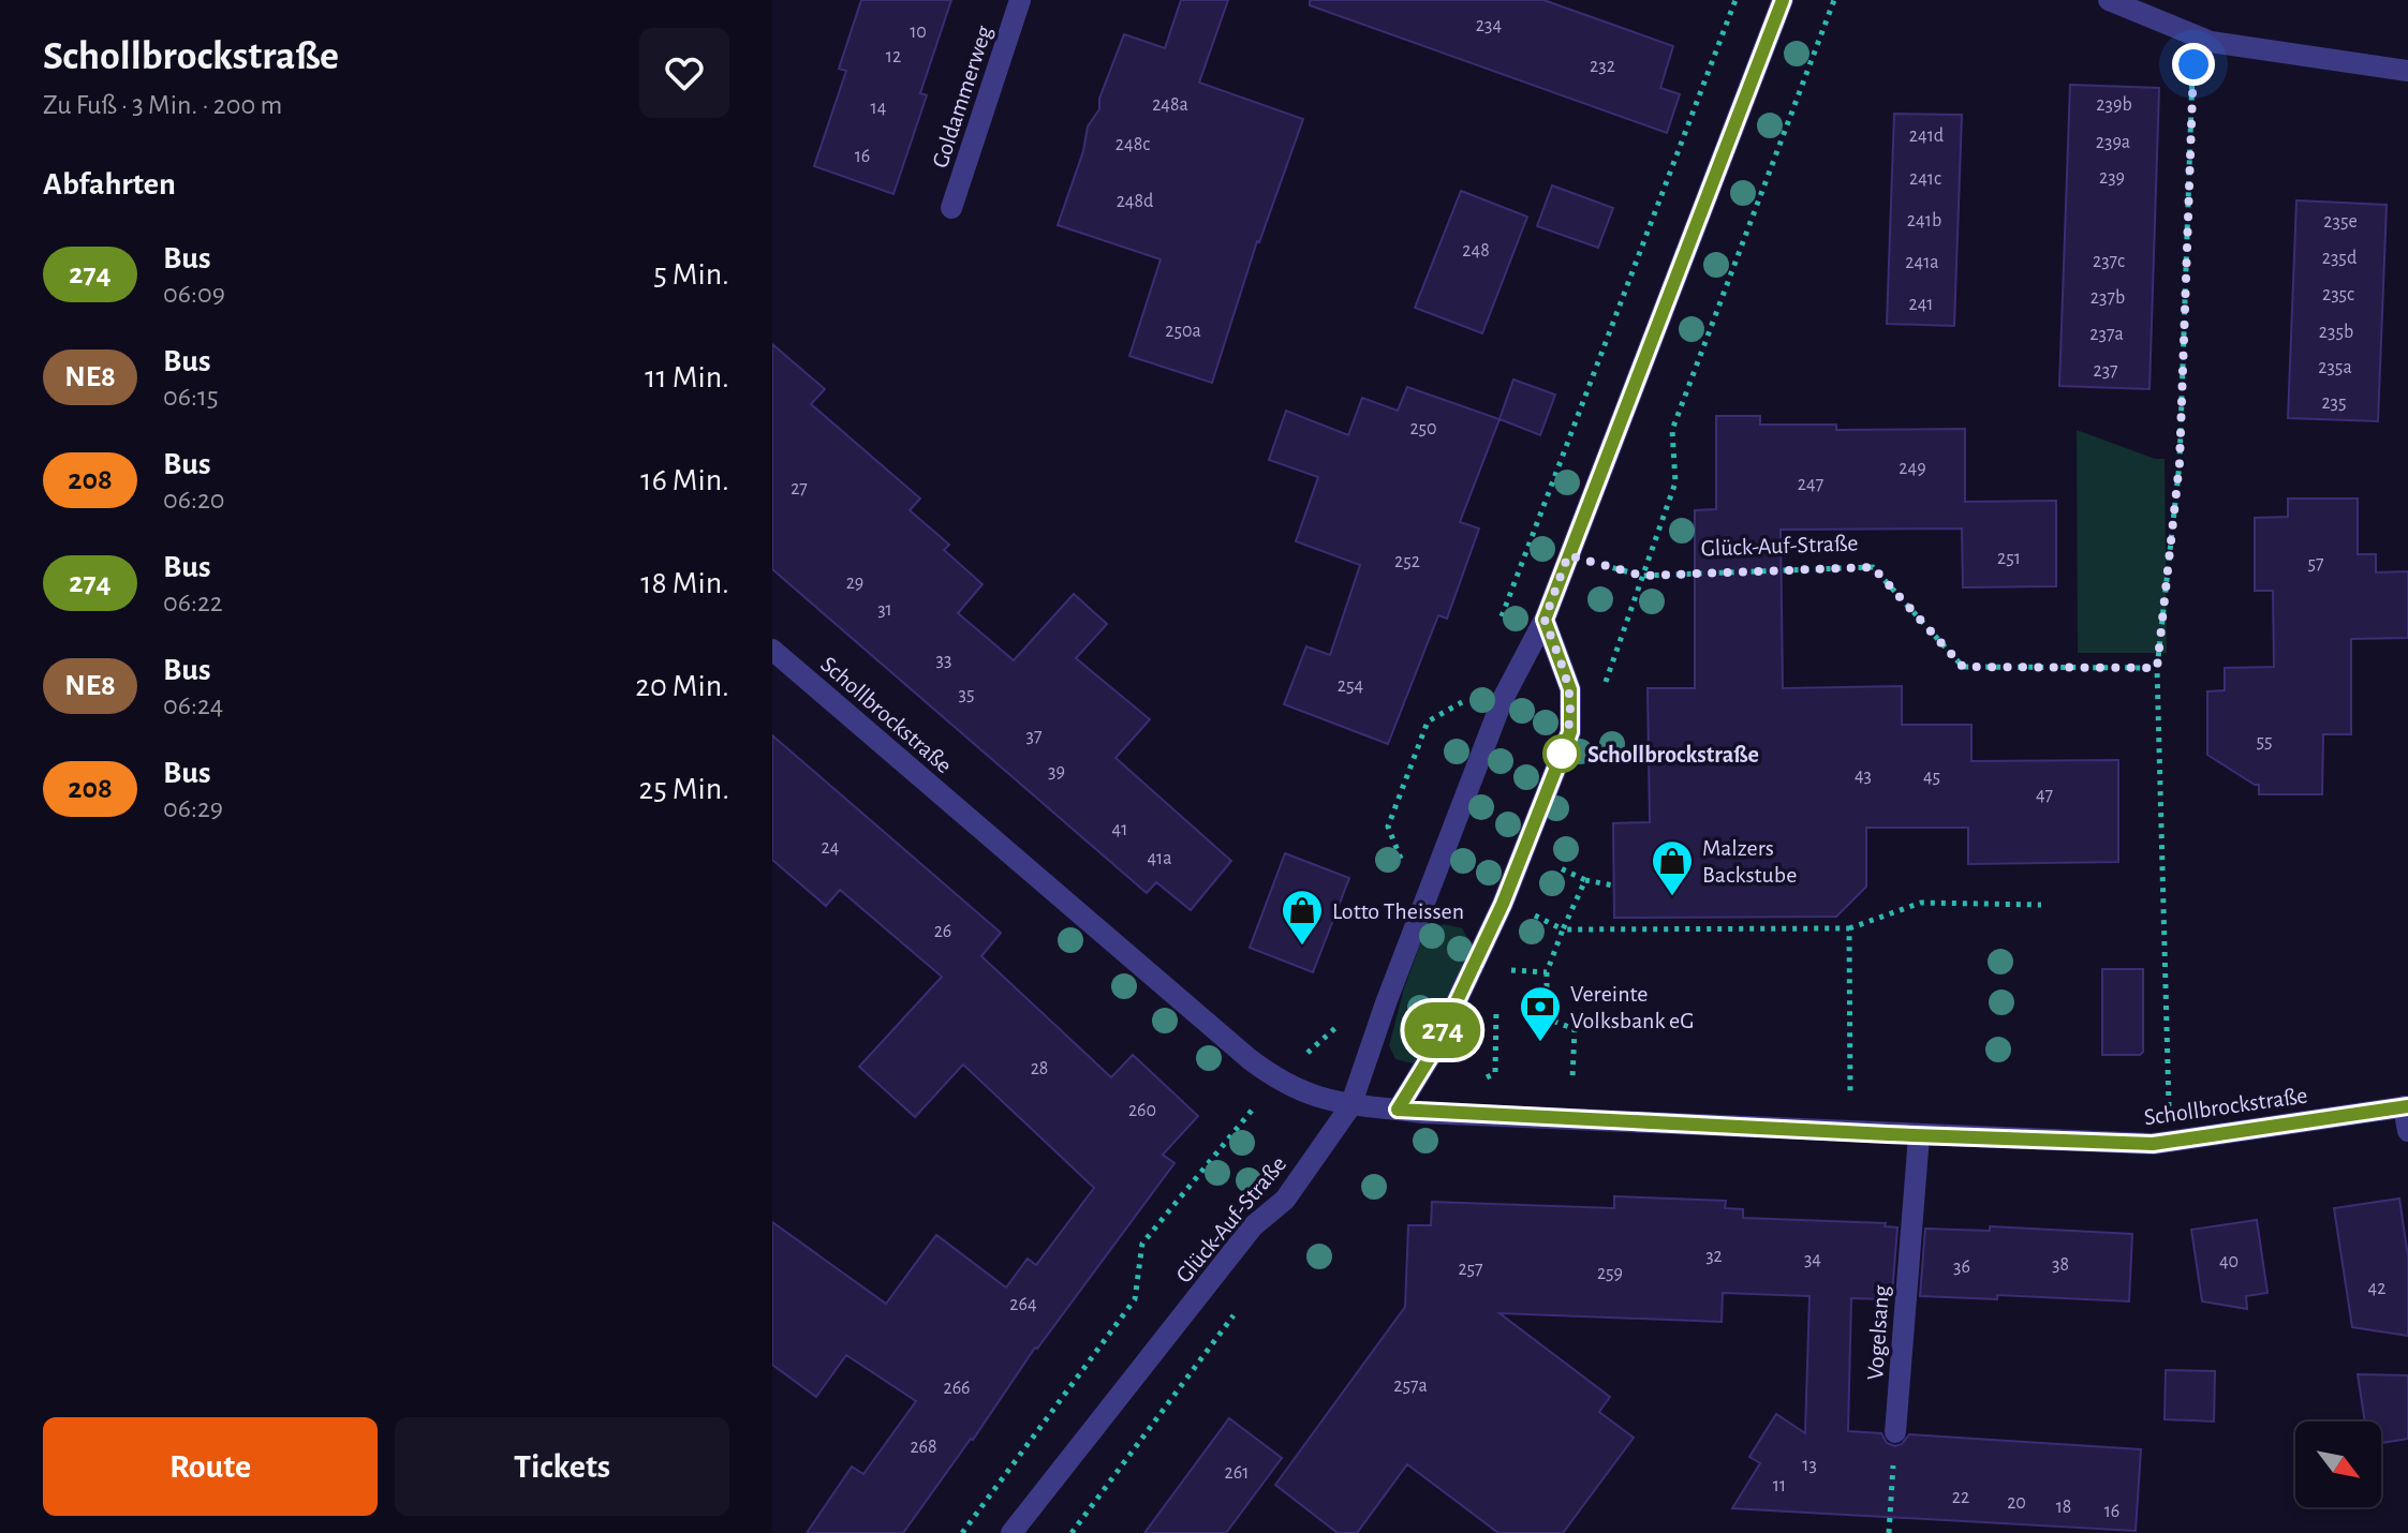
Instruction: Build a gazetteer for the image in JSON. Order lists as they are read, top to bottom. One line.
{"streets":{"street":["Goldammerweg","Glück-Auf-Straße","Schollbrockstraße","Vogelsang"]},"crossings":[["Glück-Auf-Straße","Schollbrockstraße"],["Schollbrockstraße","Vogelsang"]],"places":{"other":["Schollbrockstraße"],"shop":["Malzers Backstube","Lotto Theissen"],"bank":["Vereinte Volksbank eG"]},"lines":["bus line 274"],"house_numbers":["234","10","12","232","248a","239b","14","241d","239a","248c","16","239","241c","248d","241b","235e","248","235d","237c","241a","235c","237b","241","250a","235b","237a","235a","237","235","250","249","247","27","251","252","57","29","31","33","254","35","37","55","39","43","45","47","41","24","41a","26","28","260","32","34","40","38","36","257","259","42","264","257a","266","268","13","261","11","22","20","18","16"],"north":"bottom right","page":{"heading":[["Schollbrockstraße","Zu Fuß · 3 Min. · 200 m"],"Abfahrten"],"on_map":"274","list":[{"mark":"274","name":"Bus","note":"06:09","value":"5 Min."},{"mark":"NE8","name":"Bus","note":"06:15","value":"11 Min."},{"mark":"208","name":"Bus","note":"06:20","value":"16 Min."},{"mark":"274","name":"Bus","note":"06:22","value":"18 Min."},{"mark":"NE8","name":"Bus","note":"06:24","value":"20 Min."},{"mark":"208","name":"Bus","note":"06:29","value":"25 Min."}],"buttons":["Route","Tickets"]}}
